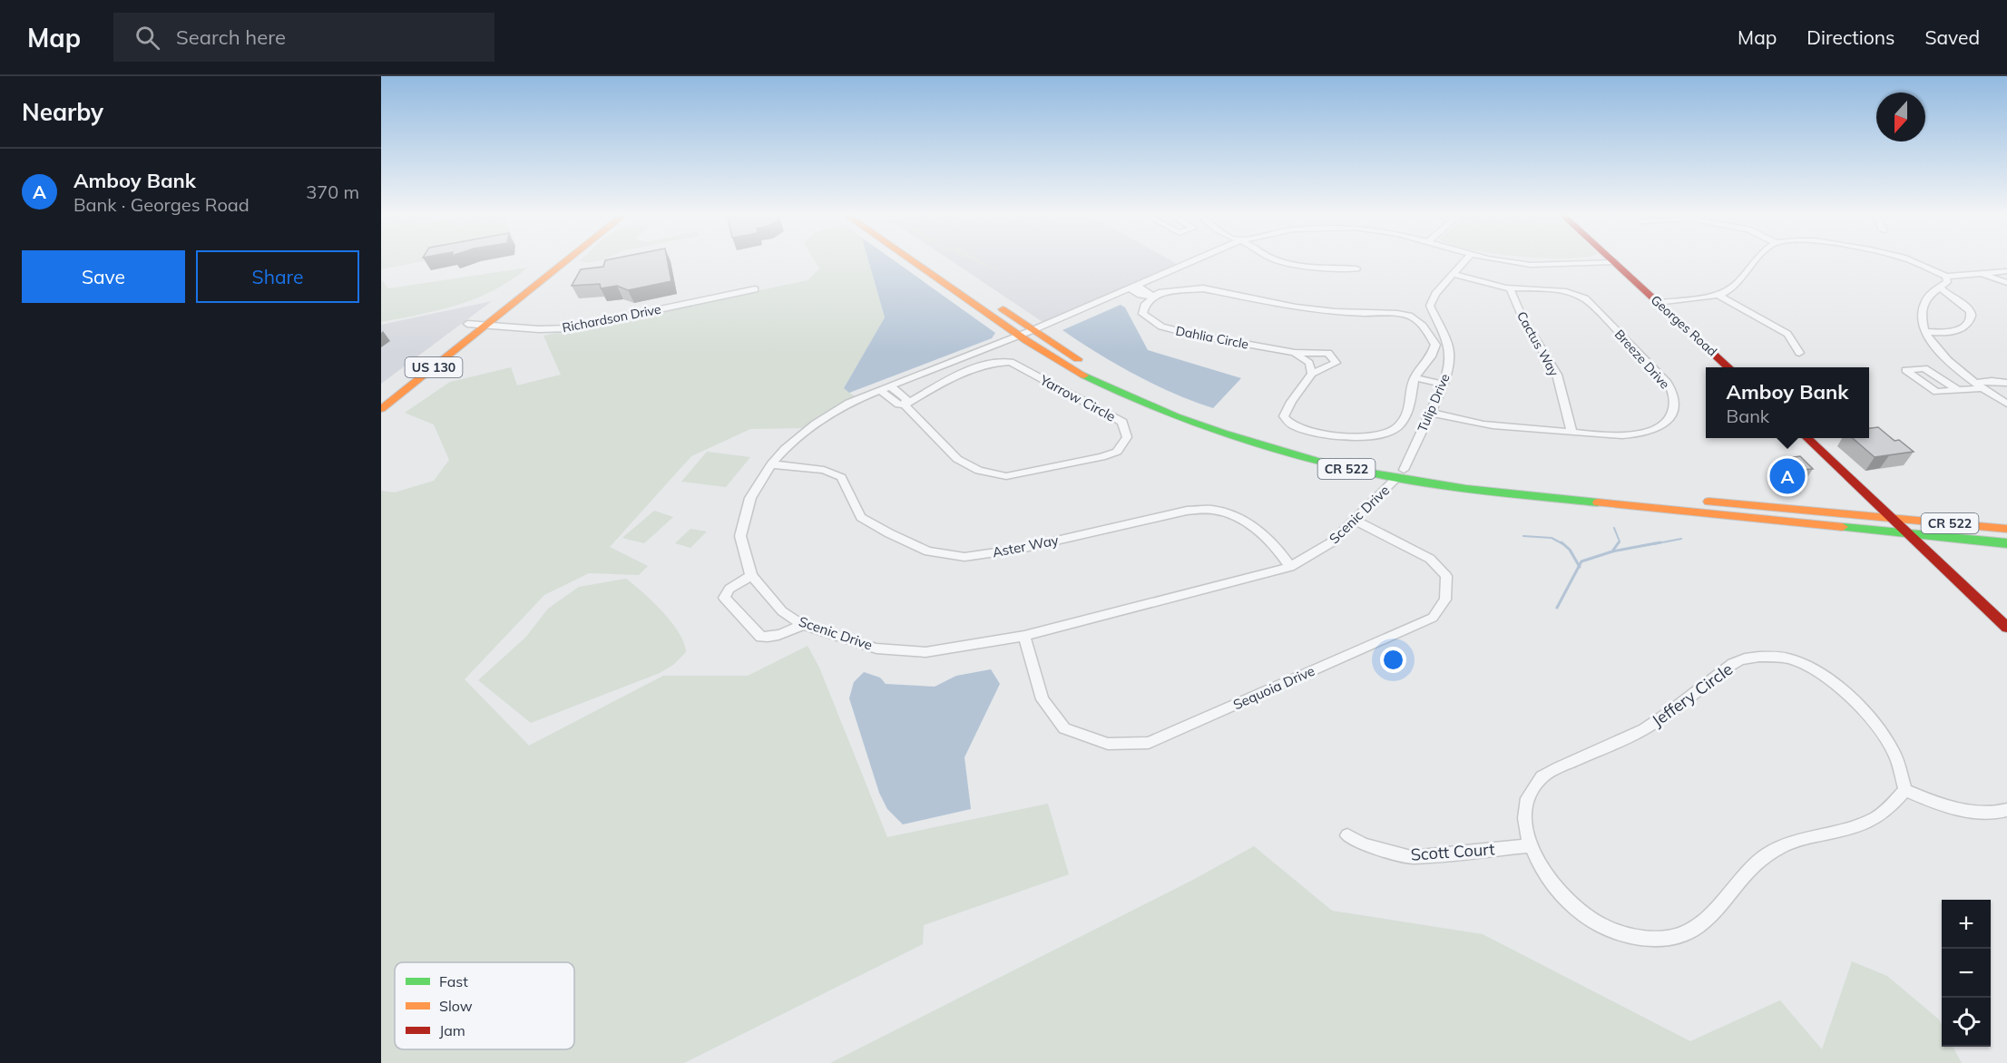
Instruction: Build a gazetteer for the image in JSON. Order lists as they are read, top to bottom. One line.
{"streets":{"main road":["Georges Road","US 130","CR 522"],"street":["Richardson Drive","Dahlia Circle","Cactus Way","Breeze Drive","Yarrow Circle","Tulip Drive","Scenic Drive","Aster Way","Sequoia Drive","Jeffery Circle","Scott Court"]},"crossings":[["Richardson Drive","US 130"],["Cactus Way","Breeze Drive"],["Breeze Drive","Tulip Drive"],["Yarrow Circle","Scenic Drive"],["Tulip Drive","CR 522"],["Tulip Drive","Scenic Drive"],["CR 522","Scenic Drive"],["Scenic Drive","Aster Way"],["Scenic Drive","Sequoia Drive"],["Jeffery Circle","Scott Court"]],"legend":["Fast","Slow","Jam"],"north":"bottom","page":{"header":"Map","search":"Search here","nav":["Map","Directions","Saved"],"heading":"Nearby","list":[{"mark":"A","name":"Amboy Bank","note":"Bank · Georges Road","value":"370 m"}],"buttons":["Save","Share"],"popup":["Amboy Bank","Bank"],"pins":"A","map_buttons":["+","−"]}}
